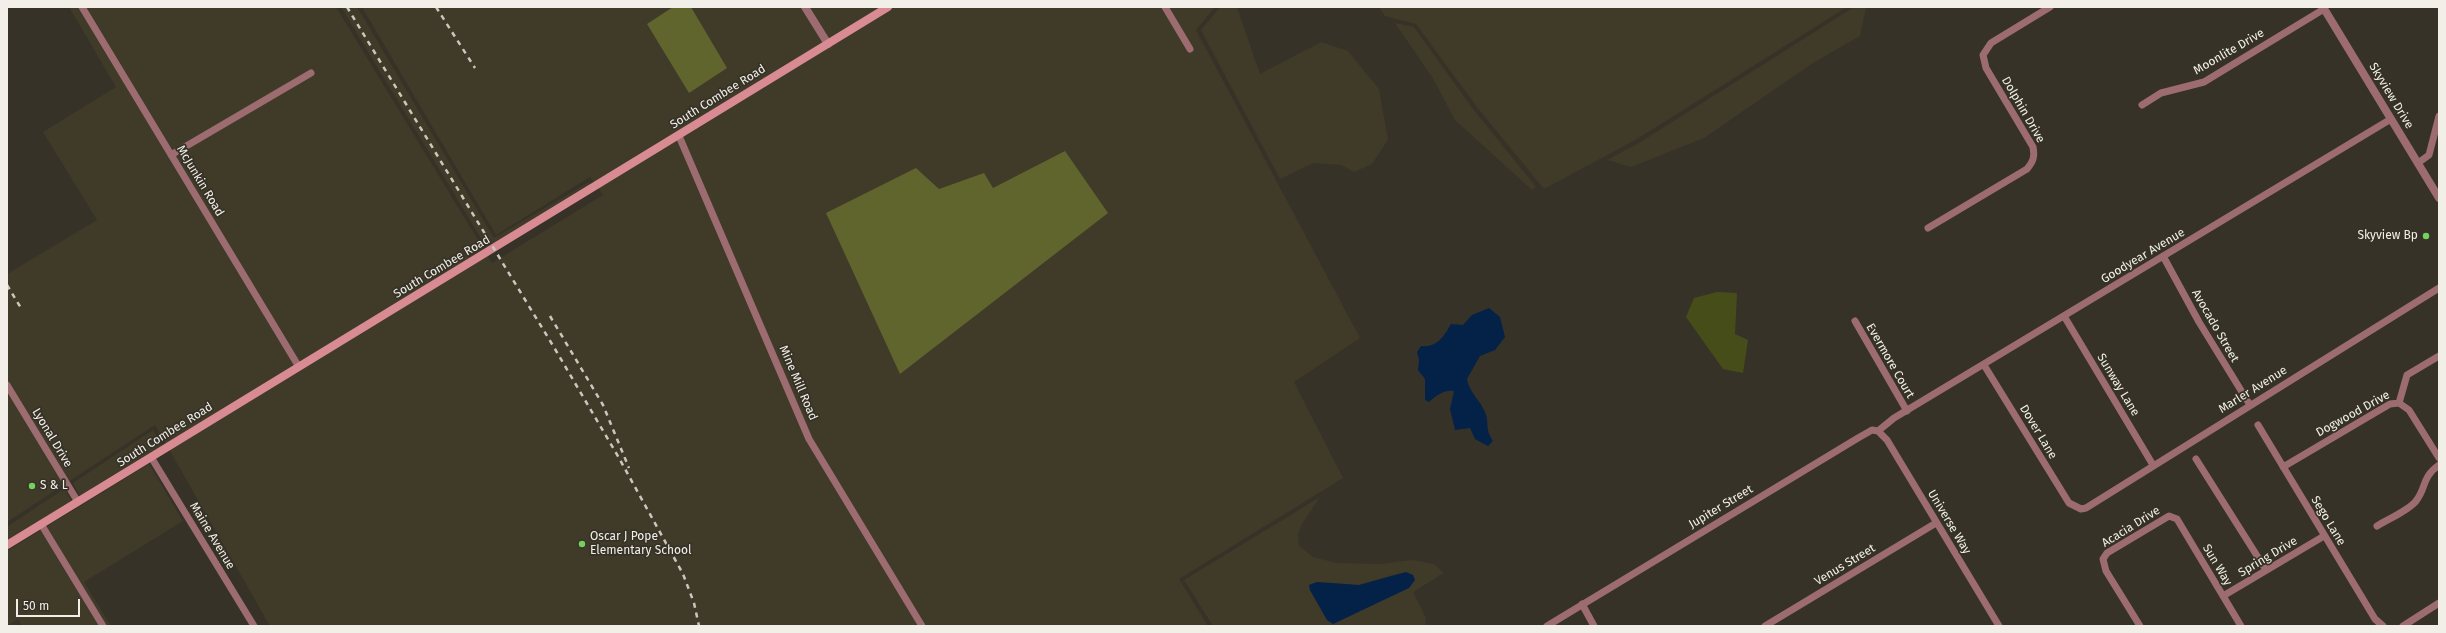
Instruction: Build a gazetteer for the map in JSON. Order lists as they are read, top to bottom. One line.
{"streets":{"main road":["South Combee Road"],"street":["Moonlite Drive","Skyview Drive","Dolphin Drive","McJunkin Road","Goodyear Avenue","Avocado Street","Evermore Court","Mine Mill Road","Sunway Lane","Marler Avenue","Dogwood Drive","Dover Lane","Lyonal Drive","Jupiter Street","Sego Lane","Universe Way","Acacia Drive","Maine Avenue","Spring Drive","Venus Street","Sun Way"]},"crossings":[["Moonlite Drive","Skyview Drive"],["Skyview Drive","Goodyear Avenue"],["South Combee Road","McJunkin Road"],["South Combee Road","Mine Mill Road"],["South Combee Road","Lyonal Drive"],["South Combee Road","Maine Avenue"],["Goodyear Avenue","Avocado Street"],["Goodyear Avenue","Evermore Court"],["Goodyear Avenue","Sunway Lane"],["Goodyear Avenue","Dover Lane"],["Goodyear Avenue","Jupiter Street"],["Avocado Street","Marler Avenue"],["Evermore Court","Jupiter Street"],["Sunway Lane","Marler Avenue"],["Marler Avenue","Dover Lane"],["Dogwood Drive","Sego Lane"],["Jupiter Street","Universe Way"],["Sego Lane","Spring Drive"],["Universe Way","Venus Street"],["Acacia Drive","Sun Way"],["Spring Drive","Sun Way"]],"places":["Skyview Bp","S & L","Oscar J Pope Elementary School"],"scale_bar":"50 m"}
